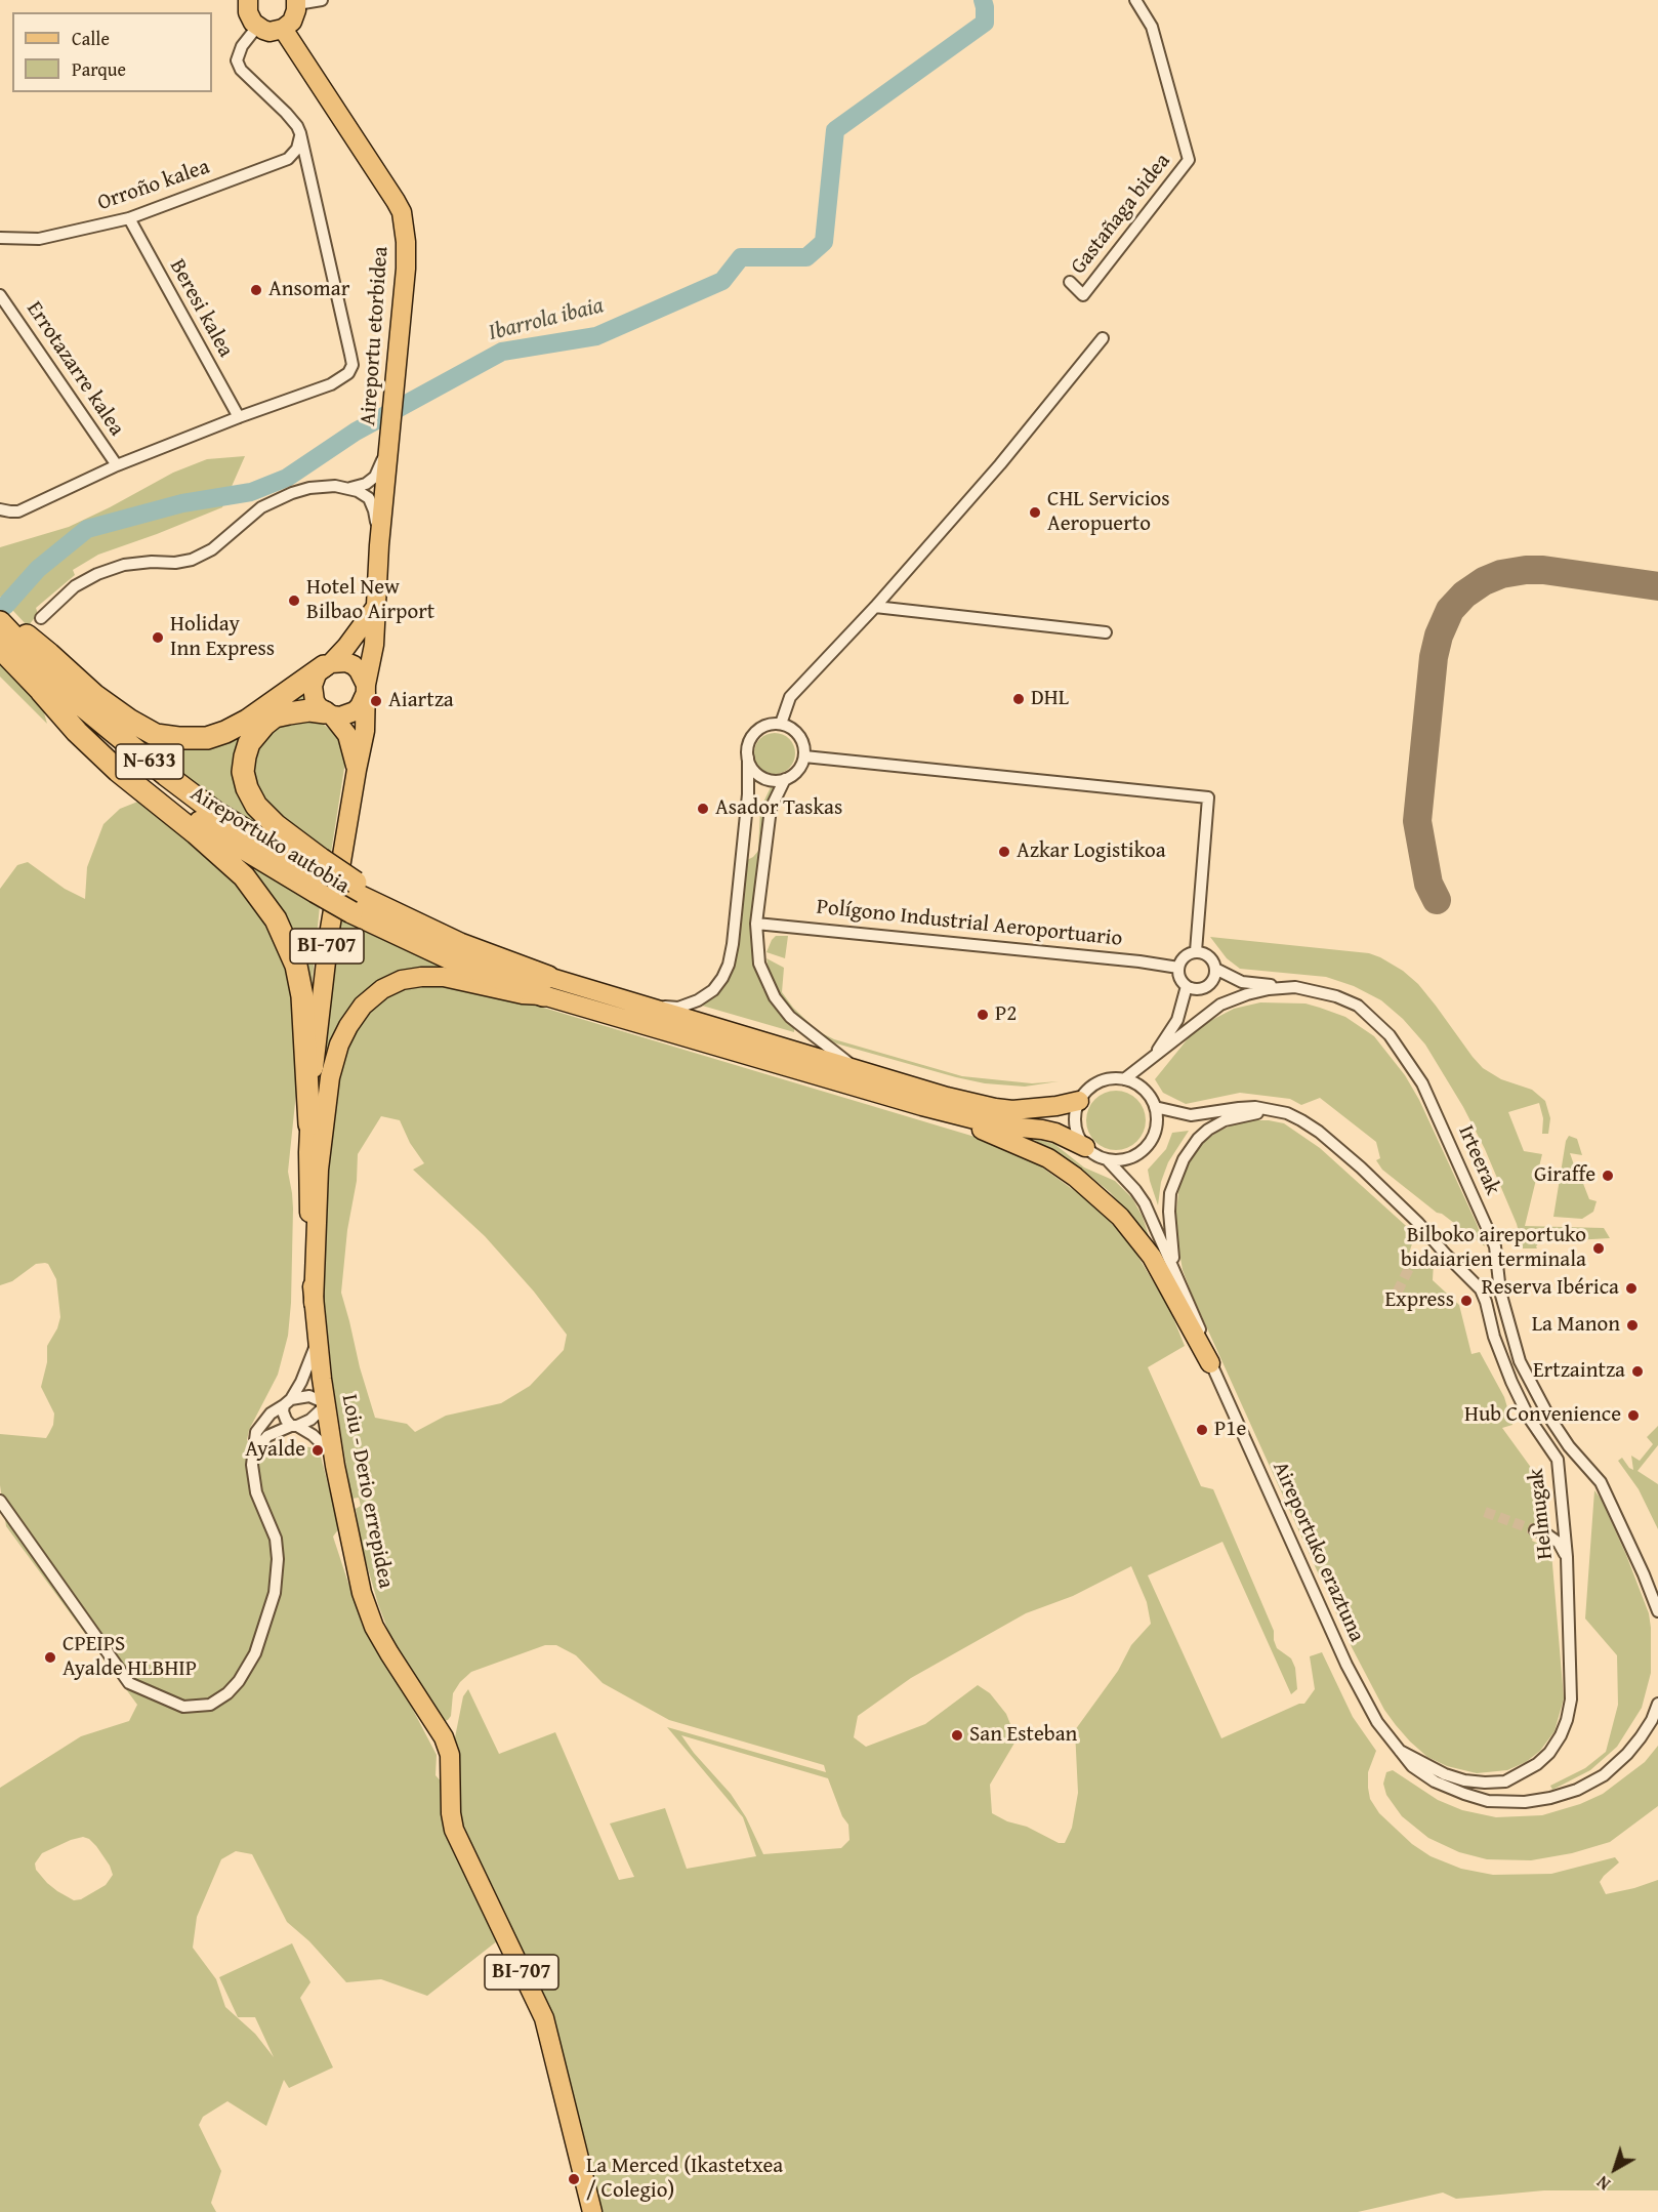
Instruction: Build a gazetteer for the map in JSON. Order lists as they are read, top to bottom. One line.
{"streets":{"highway":["N-633","Aireportuko autobia"],"main road":["Aireportu etorbidea","BI-707","Loiu - Derio errepidea"],"street":["Orroño kalea","Gastañaga bidea","Beresi kalea","Errotazarre kalea","Polígono Industrial Aeroportuario","Irteerak","Helmugak","Aireportuko eraztuna"]},"crossings":[["Orroño kalea","Beresi kalea"],["Aireportu etorbidea","BI-707"],["BI-707","Loiu - Derio errepidea"],["Helmugak","Aireportuko eraztuna"]],"water":["Ibarrola ibaia"],"places":["Ansomar","CHL Servicios Aeropuerto","Hotel New Bilbao Airport","Holiday Inn Express","DHL","Aiartza","Asador Taskas","Azkar Logistikoa","P2","Giraffe","Bilboko aireportuko bidaiarien terminala","Reserva Ibérica","Express","La Manon","Ertzaintza","Hub Convenience","P1e","Ayalde","CPEIPS Ayalde HLBHIP","San Esteban","La Merced (Ikastetxea / Colegio)"],"legend":["Calle","Parque"],"north":"bottom left"}
